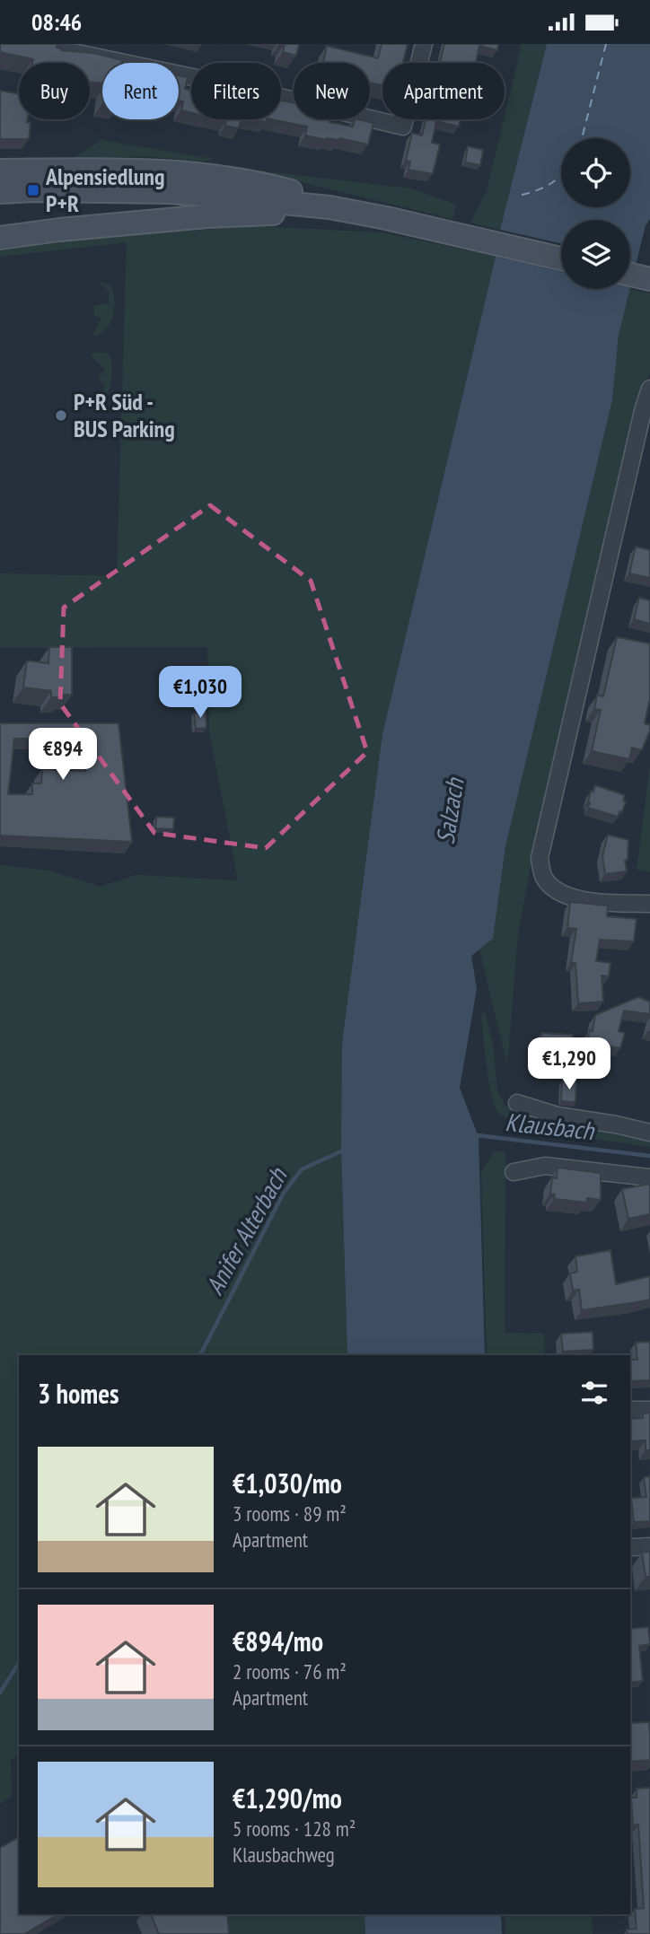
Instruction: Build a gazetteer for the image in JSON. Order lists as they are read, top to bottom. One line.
{"water":["Salzach","Klausbach","Anifer Alterbach"],"places":{"transit":["Alpensiedlung P+R"],"other":["P+R Süd - BUS Parking"]},"page":{"status":"08:46","chip":["Buy","Rent","Filters","New","Apartment"],"price":["€1,030","€894","€1,290"],"heading":"3 homes","list":[{"name":"€1,030/mo","note":"3 rooms · 89 m² · Apartment"},{"name":"€894/mo","note":"2 rooms · 76 m² · Apartment"},{"name":"€1,290/mo","note":"5 rooms · 128 m² · Klausbachweg"}]}}
